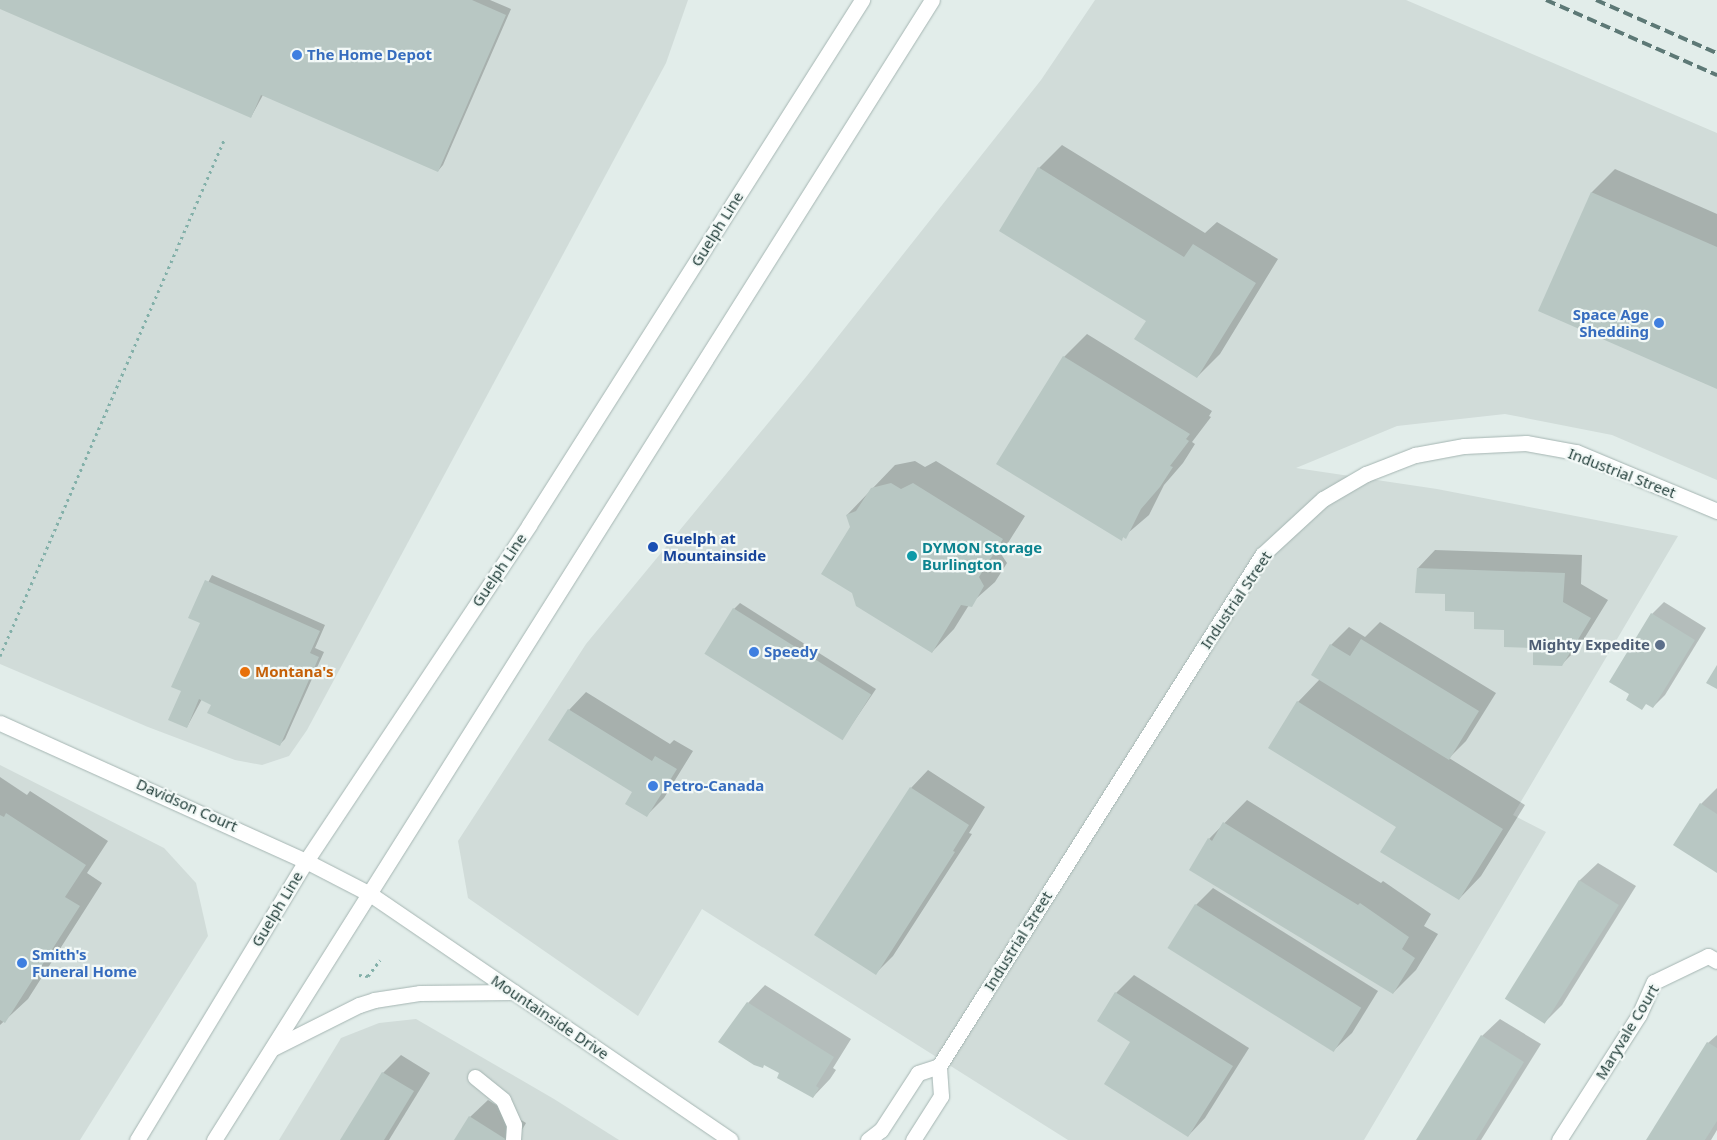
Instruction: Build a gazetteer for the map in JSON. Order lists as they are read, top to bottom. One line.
{"streets":{"main road":["Guelph Line","Industrial Street","Davidson Court","Mountainside Drive","Maryvale Court"]},"crossings":[["Guelph Line","Davidson Court"],["Davidson Court","Mountainside Drive"]],"places":["The Home Depot","Space Age Shedding","Guelph at Mountainside","DYMON Storage Burlington","Mighty Expedite","Speedy","Montana's","Petro-Canada","Smith's Funeral Home"]}
